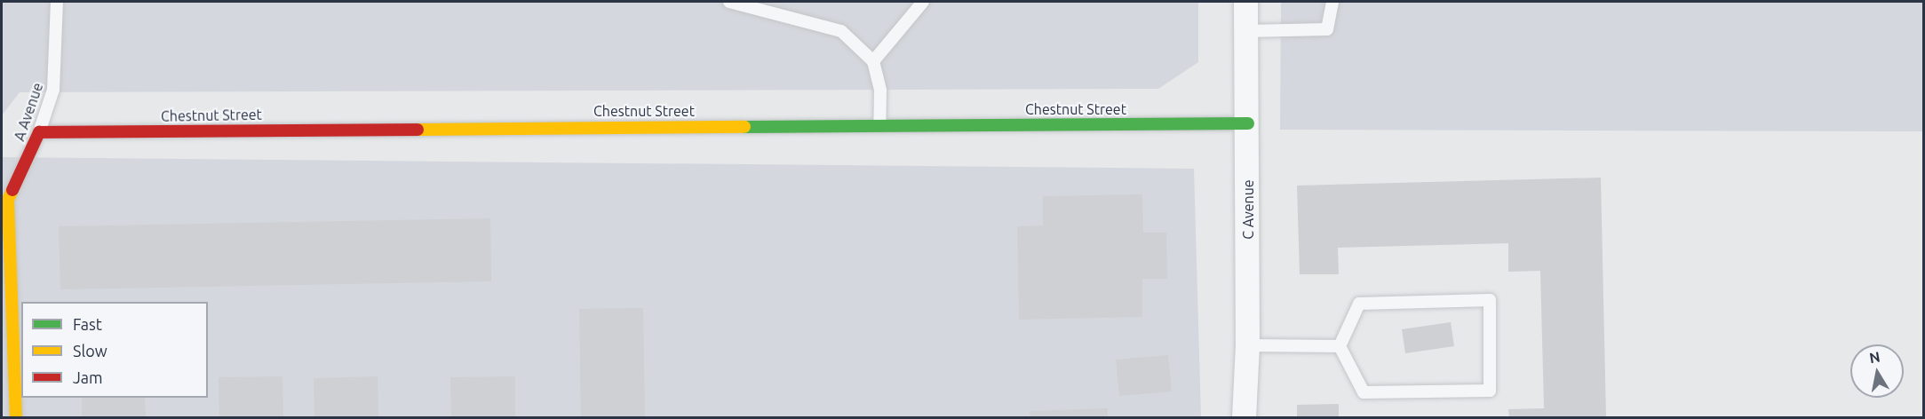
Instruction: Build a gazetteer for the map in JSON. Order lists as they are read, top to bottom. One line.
{"streets":{"street":["Chestnut Street","A Avenue","C Avenue"]},"crossings":[["Chestnut Street","A Avenue"],["Chestnut Street","C Avenue"]],"legend":["Fast","Slow","Jam"],"north":"top"}
